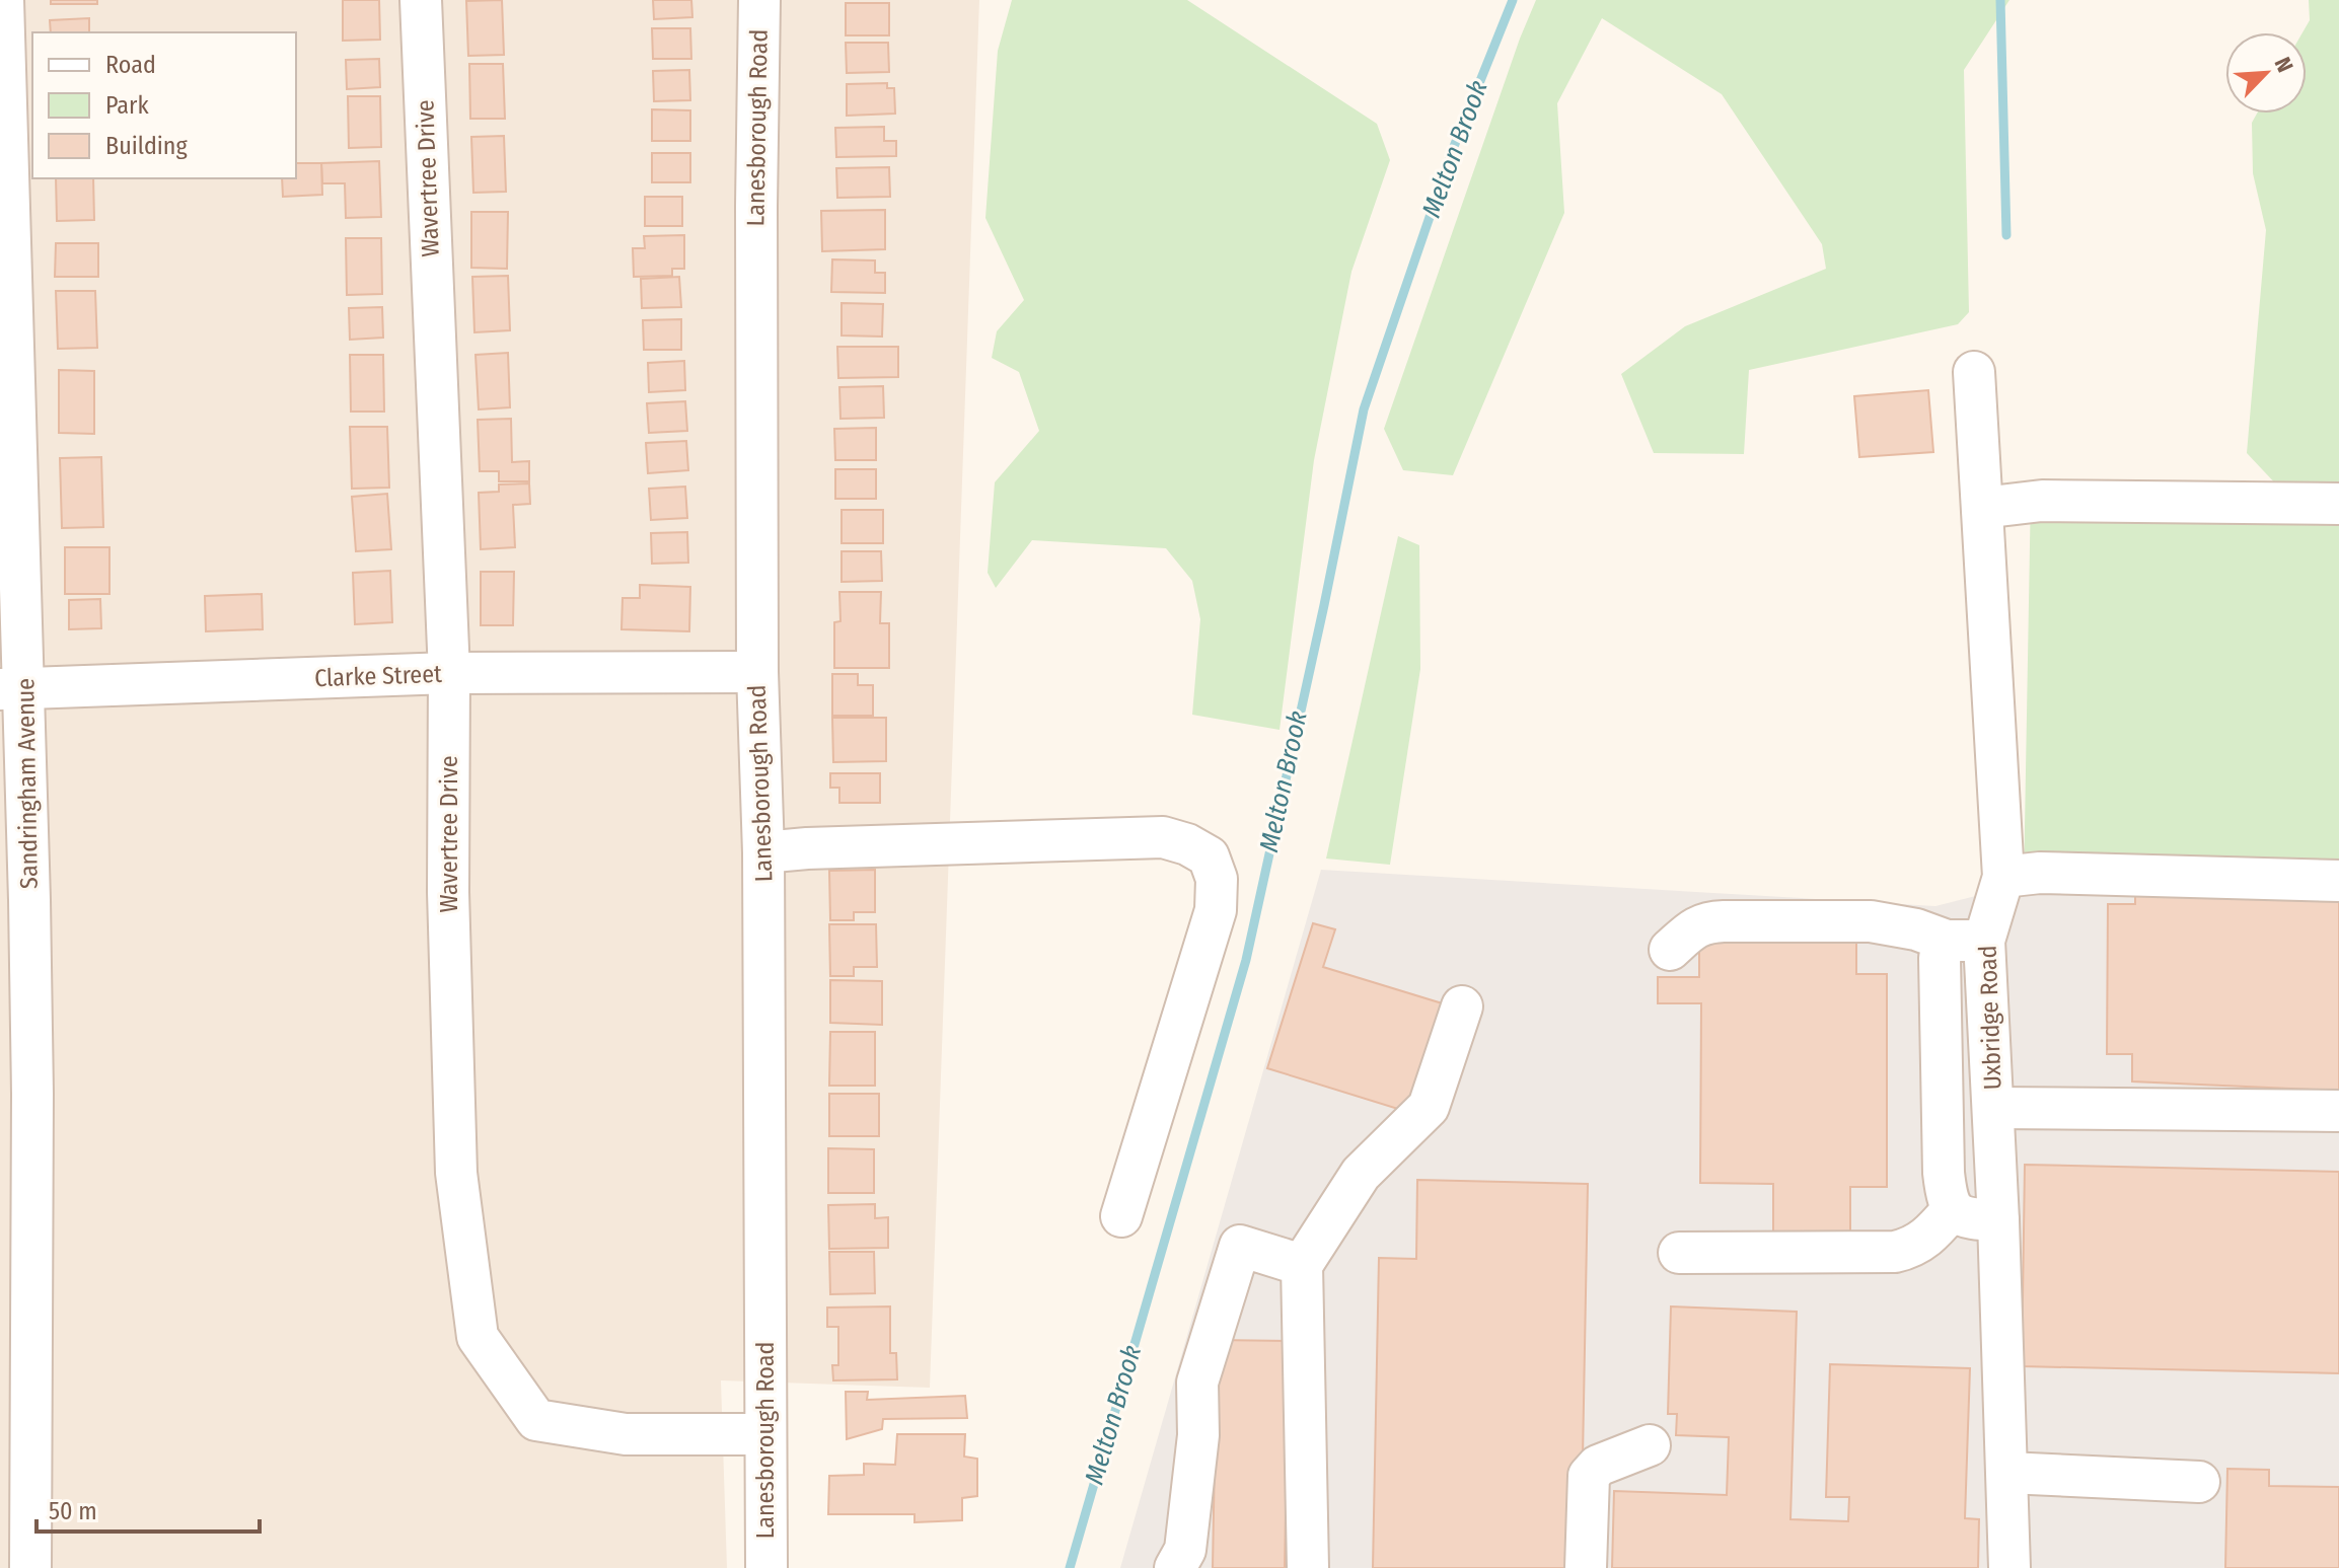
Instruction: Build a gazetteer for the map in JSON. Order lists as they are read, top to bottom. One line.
{"streets":{"street":["Lanesborough Road","Wavertree Drive","Clarke Street","Sandringham Avenue","Uxbridge Road"]},"crossings":[["Lanesborough Road","Wavertree Drive"],["Lanesborough Road","Clarke Street"],["Wavertree Drive","Clarke Street"],["Clarke Street","Sandringham Avenue"]],"water":["Melton Brook"],"legend":["Road","Park","Building"],"scale_bar":"50 m","north":"top right"}
